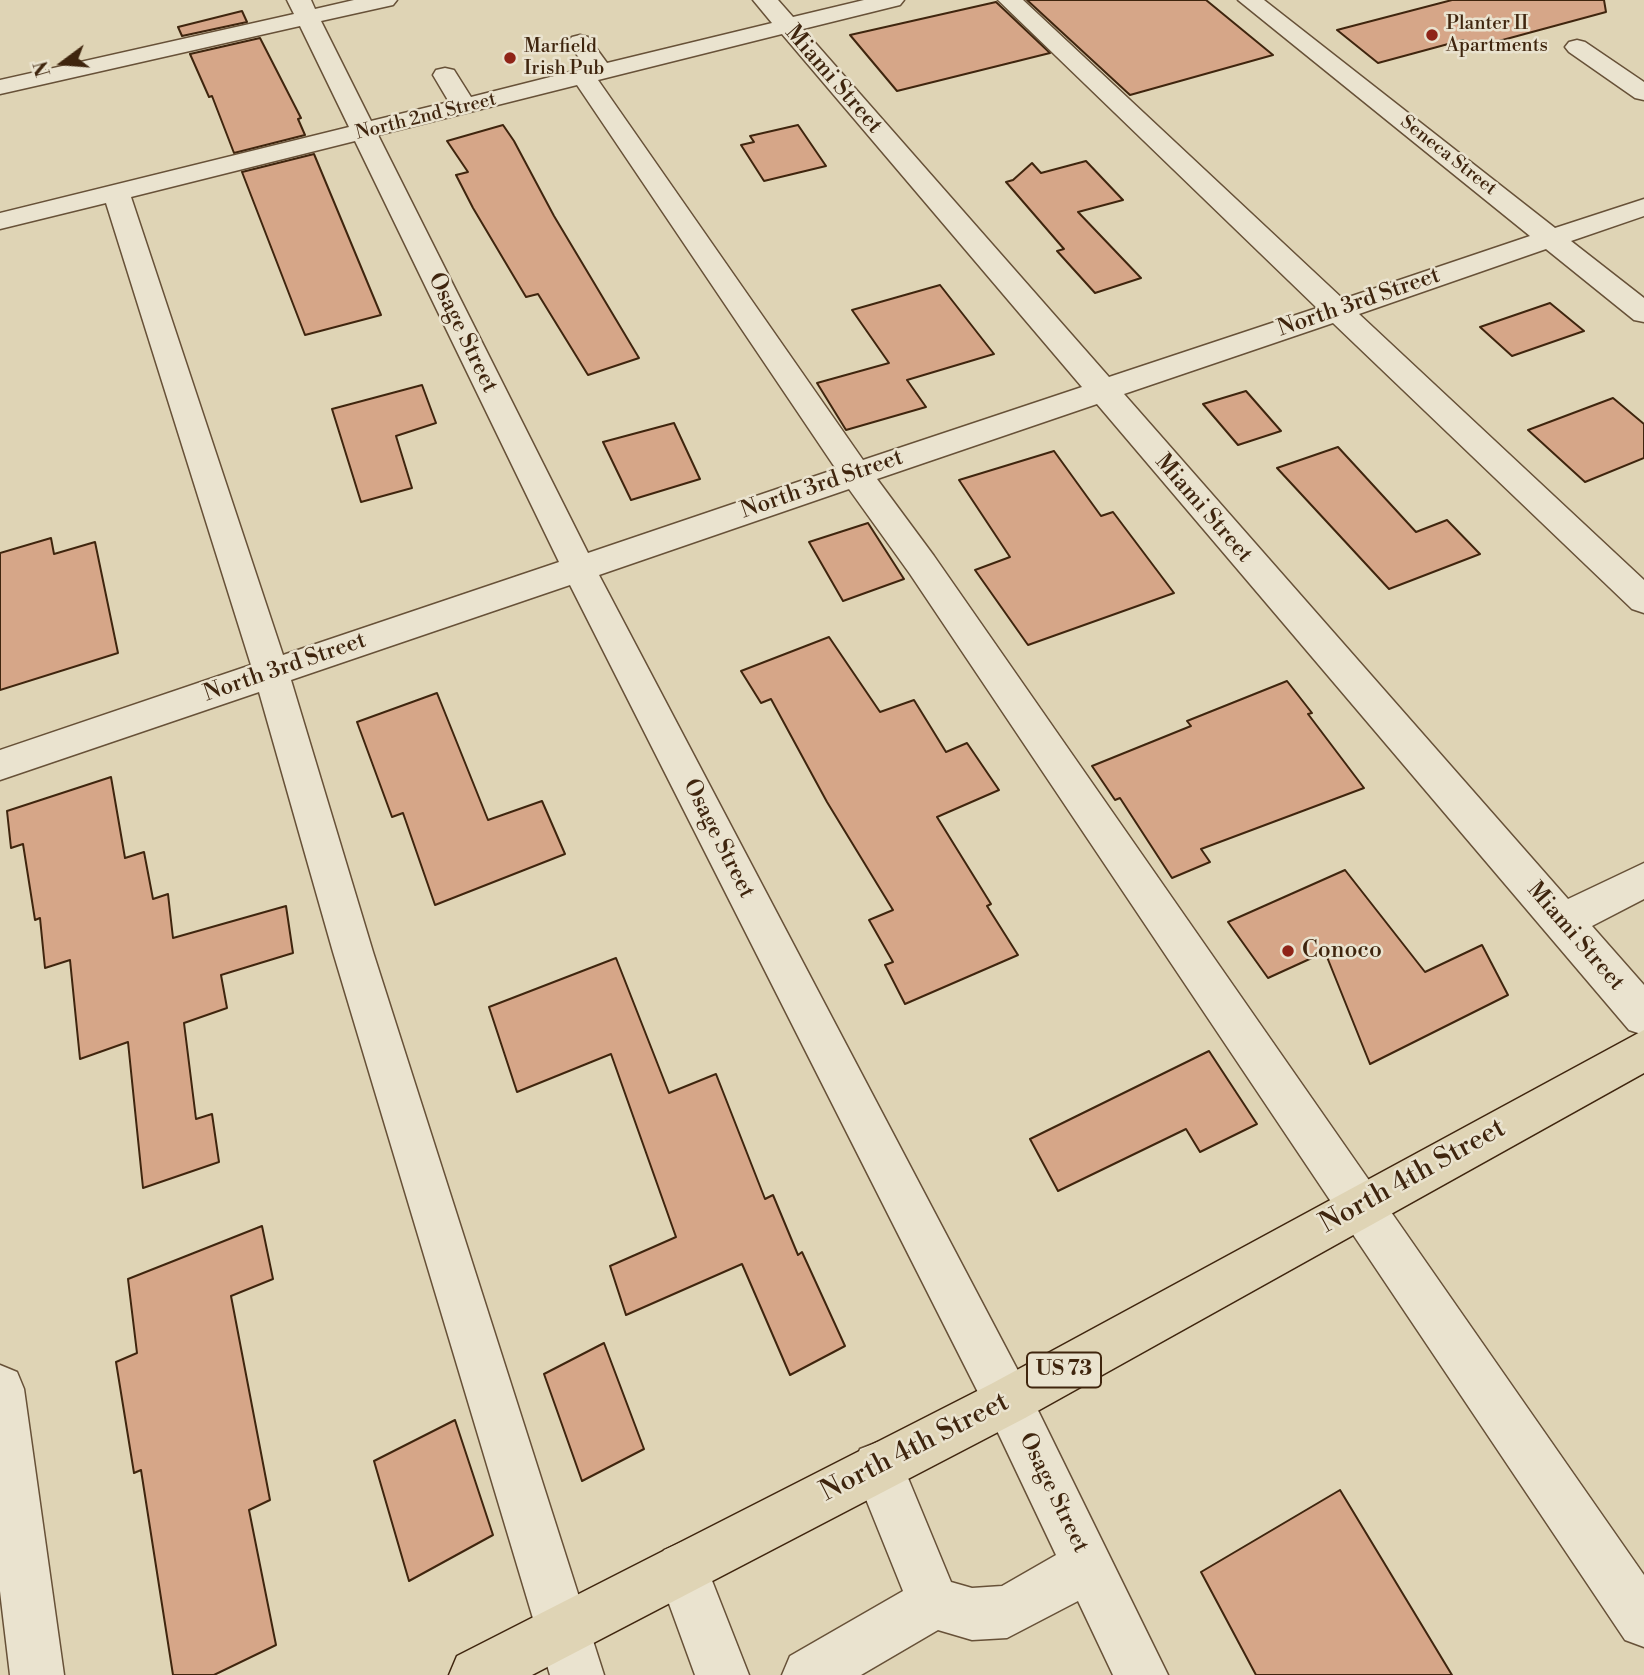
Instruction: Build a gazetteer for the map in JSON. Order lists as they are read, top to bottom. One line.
{"streets":{"highway":["North 4th Street","US 73"],"street":["Miami Street","North 2nd Street","Seneca Street","North 3rd Street","Osage Street"]},"crossings":[["Miami Street","North 2nd Street"],["Miami Street","North 3rd Street"],["North 2nd Street","Osage Street"],["Seneca Street","North 3rd Street"],["North 3rd Street","Osage Street"],["Osage Street","North 4th Street"]],"places":["Planter II Apartments","Marfield Irish Pub","Conoco"],"north":"left"}
